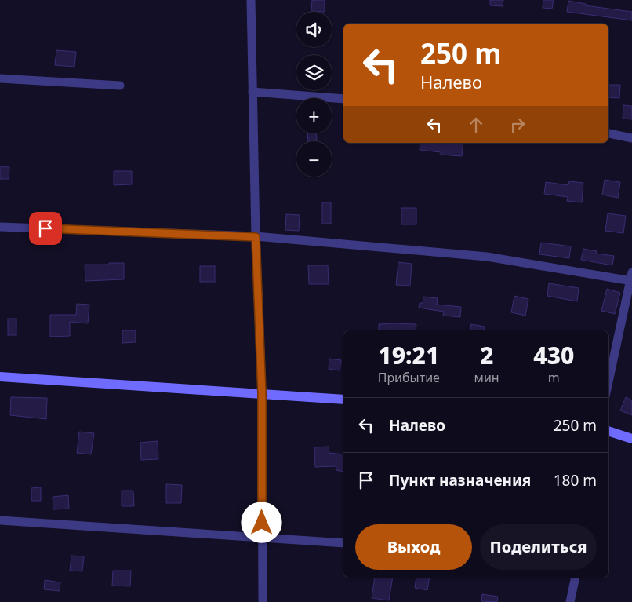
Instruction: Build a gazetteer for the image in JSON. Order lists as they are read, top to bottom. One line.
{"page":{"map_buttons":["+","−"],"turn":["250 m","Налево"],"eta":["19:21","Прибытие","2","мин","430","m"],"list":[{"name":"Налево","value":"250 m"},{"name":"Пункт назначения","value":"180 m"}],"buttons":["Выход","Поделиться"]}}
